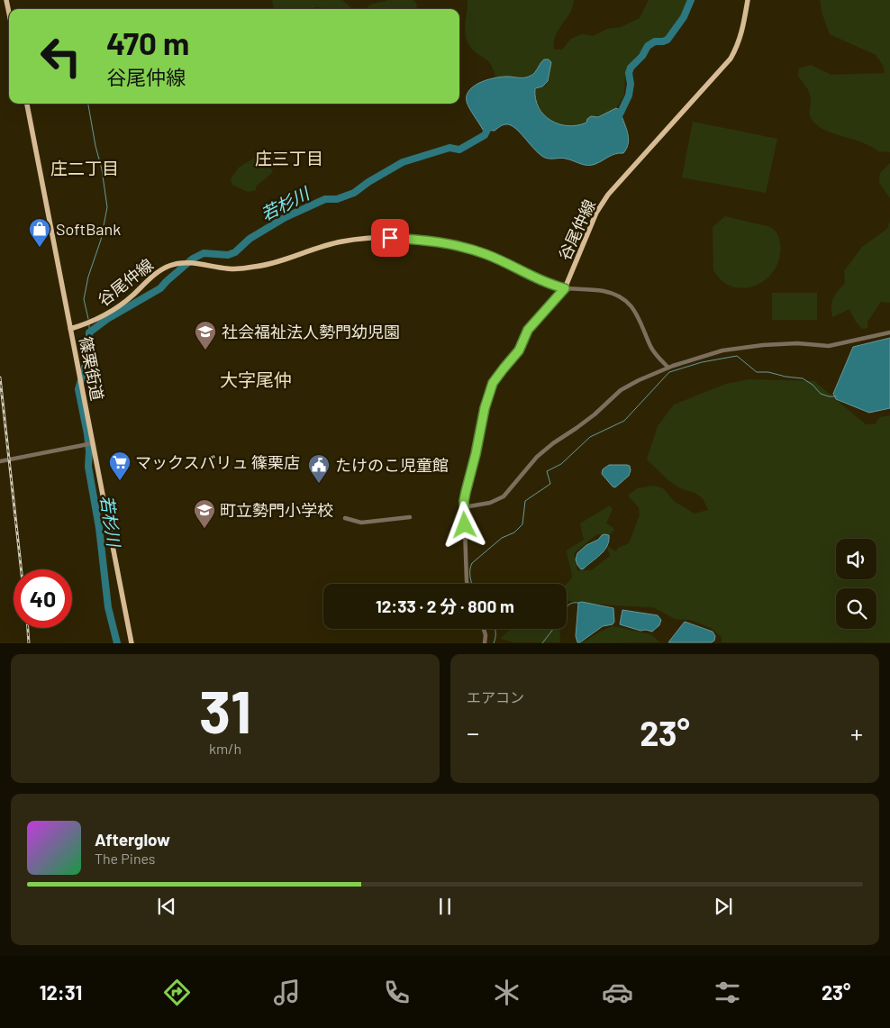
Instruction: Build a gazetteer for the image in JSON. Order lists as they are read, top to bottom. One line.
{"streets":{"main road":["谷尾仲線","篠栗街道"]},"crossings":[["谷尾仲線","篠栗街道"]],"districts":["庄三丁目","庄二丁目","大字尾仲"],"water":["若杉川"],"places":{"shop":["SoftBank"],"school or university":["社会福祉法人勢門幼児園","町立勢門小学校"],"supermarket":["マックスバリュ 篠栗店"],"public building":["たけのこ児童館"]},"page":{"turn":["470 m","谷尾仲線"],"limit":"40","trip":"12:33 · 2 分 · 800 m","tile":[["31","km/h"],"エアコン"],"heat":["−","23°","+"],"song":["Afterglow","The Pines"],"tabs":["12:31","23°"]}}
